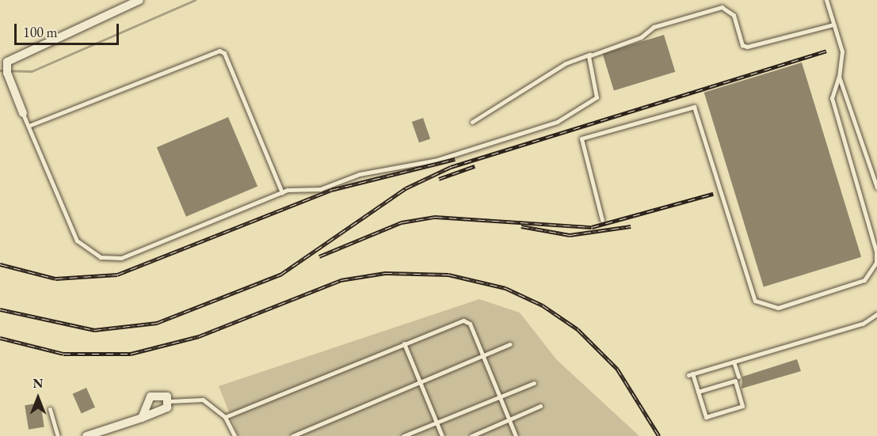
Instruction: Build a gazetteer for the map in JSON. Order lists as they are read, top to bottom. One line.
{"scale_bar":"100 m","north":"top"}
